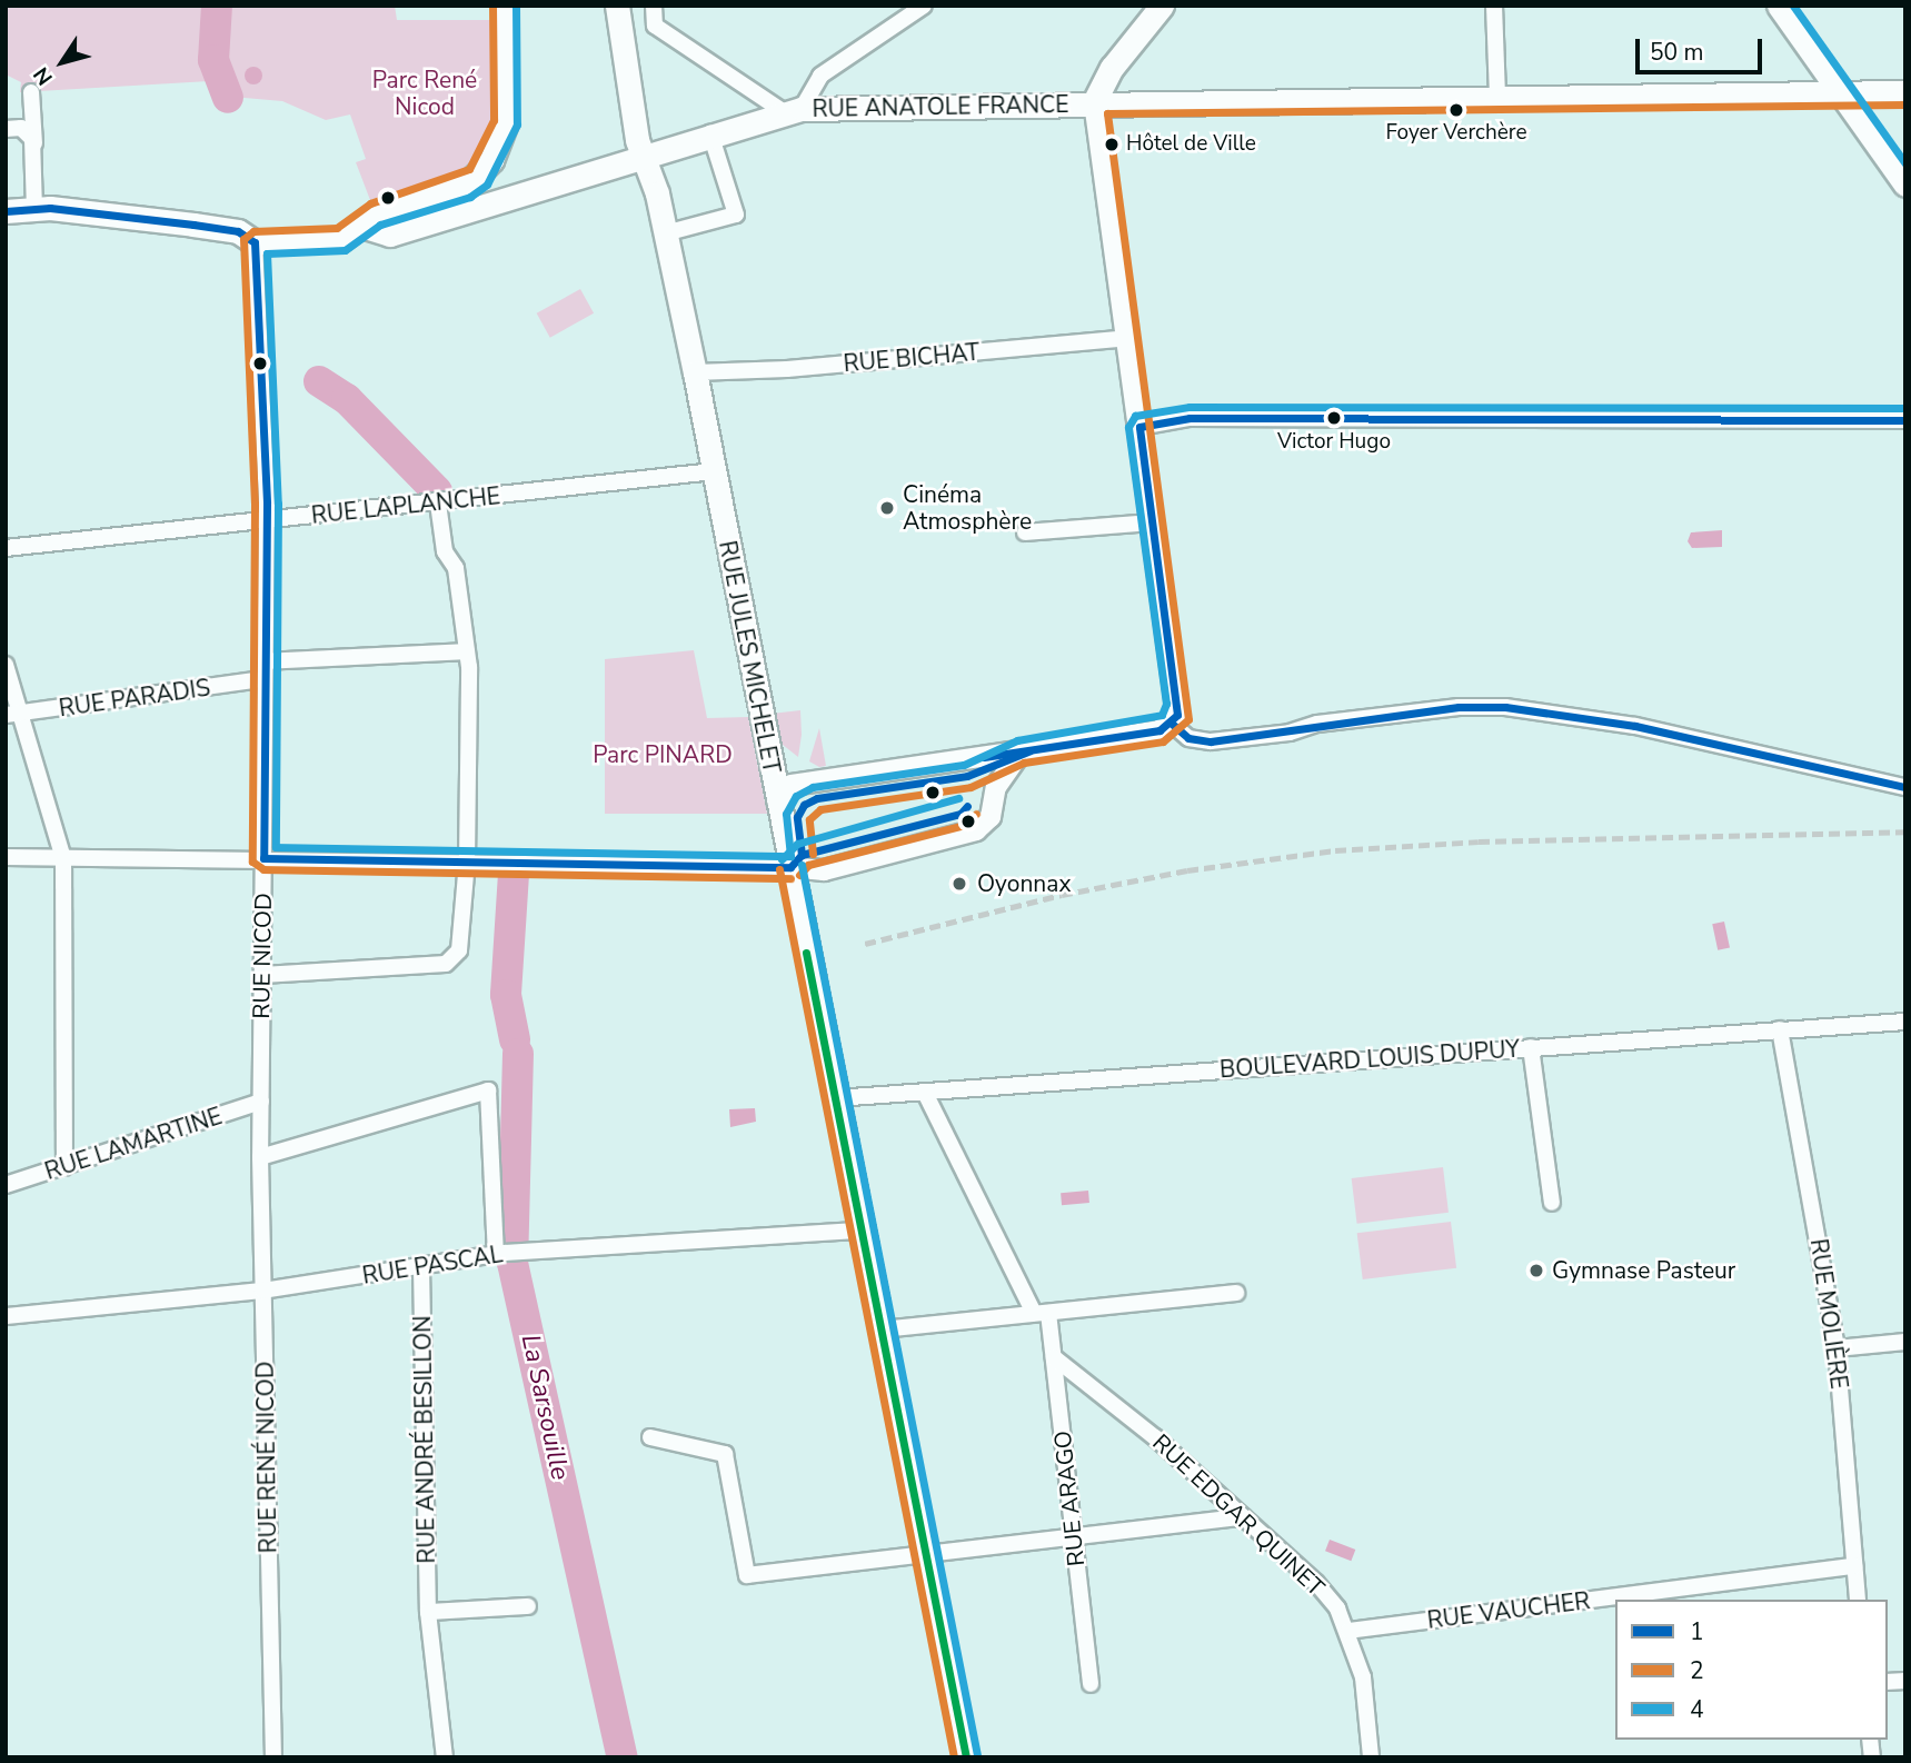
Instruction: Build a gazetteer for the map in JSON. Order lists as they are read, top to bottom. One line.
{"streets":{"main road":["RUE ANATOLE FRANCE","RUE JULES MICHELET"],"street":["RUE BICHAT","RUE LAPLANCHE","RUE PARADIS","RUE NICOD","BOULEVARD LOUIS DUPUY","RUE LAMARTINE","RUE PASCAL","RUE MOLIÈRE","RUE ANDRÉ BESILLON","RUE RENÉ NICOD","RUE ARAGO","RUE EDGAR QUINET","RUE VAUCHER"]},"crossings":[["RUE ANATOLE FRANCE","RUE JULES MICHELET"],["RUE BICHAT","RUE JULES MICHELET"],["RUE LAPLANCHE","RUE JULES MICHELET"],["RUE LAPLANCHE","RUE NICOD"],["RUE JULES MICHELET","BOULEVARD LOUIS DUPUY"],["RUE JULES MICHELET","RUE PASCAL"],["RUE PARADIS","RUE NICOD"],["RUE NICOD","RUE LAMARTINE"],["RUE NICOD","RUE RENÉ NICOD"],["BOULEVARD LOUIS DUPUY","RUE MOLIÈRE"],["BOULEVARD LOUIS DUPUY","RUE ARAGO"],["RUE PASCAL","RUE ANDRÉ BESILLON"],["RUE PASCAL","RUE RENÉ NICOD"],["RUE MOLIÈRE","RUE VAUCHER"],["RUE ARAGO","RUE EDGAR QUINET"],["RUE EDGAR QUINET","RUE VAUCHER"]],"water":["La Sarsouille"],"parks":["Parc René Nicod","Parc PINARD"],"places":["Foyer Verchère","Hôtel de Ville","Victor Hugo","Cinéma Atmosphère","Oyonnax","Gymnase Pasteur"],"lines":["transit line 2","transit line 4","transit line 1"],"legend":["1","2","4"],"scale_bar":"50 m","north":"bottom left"}
